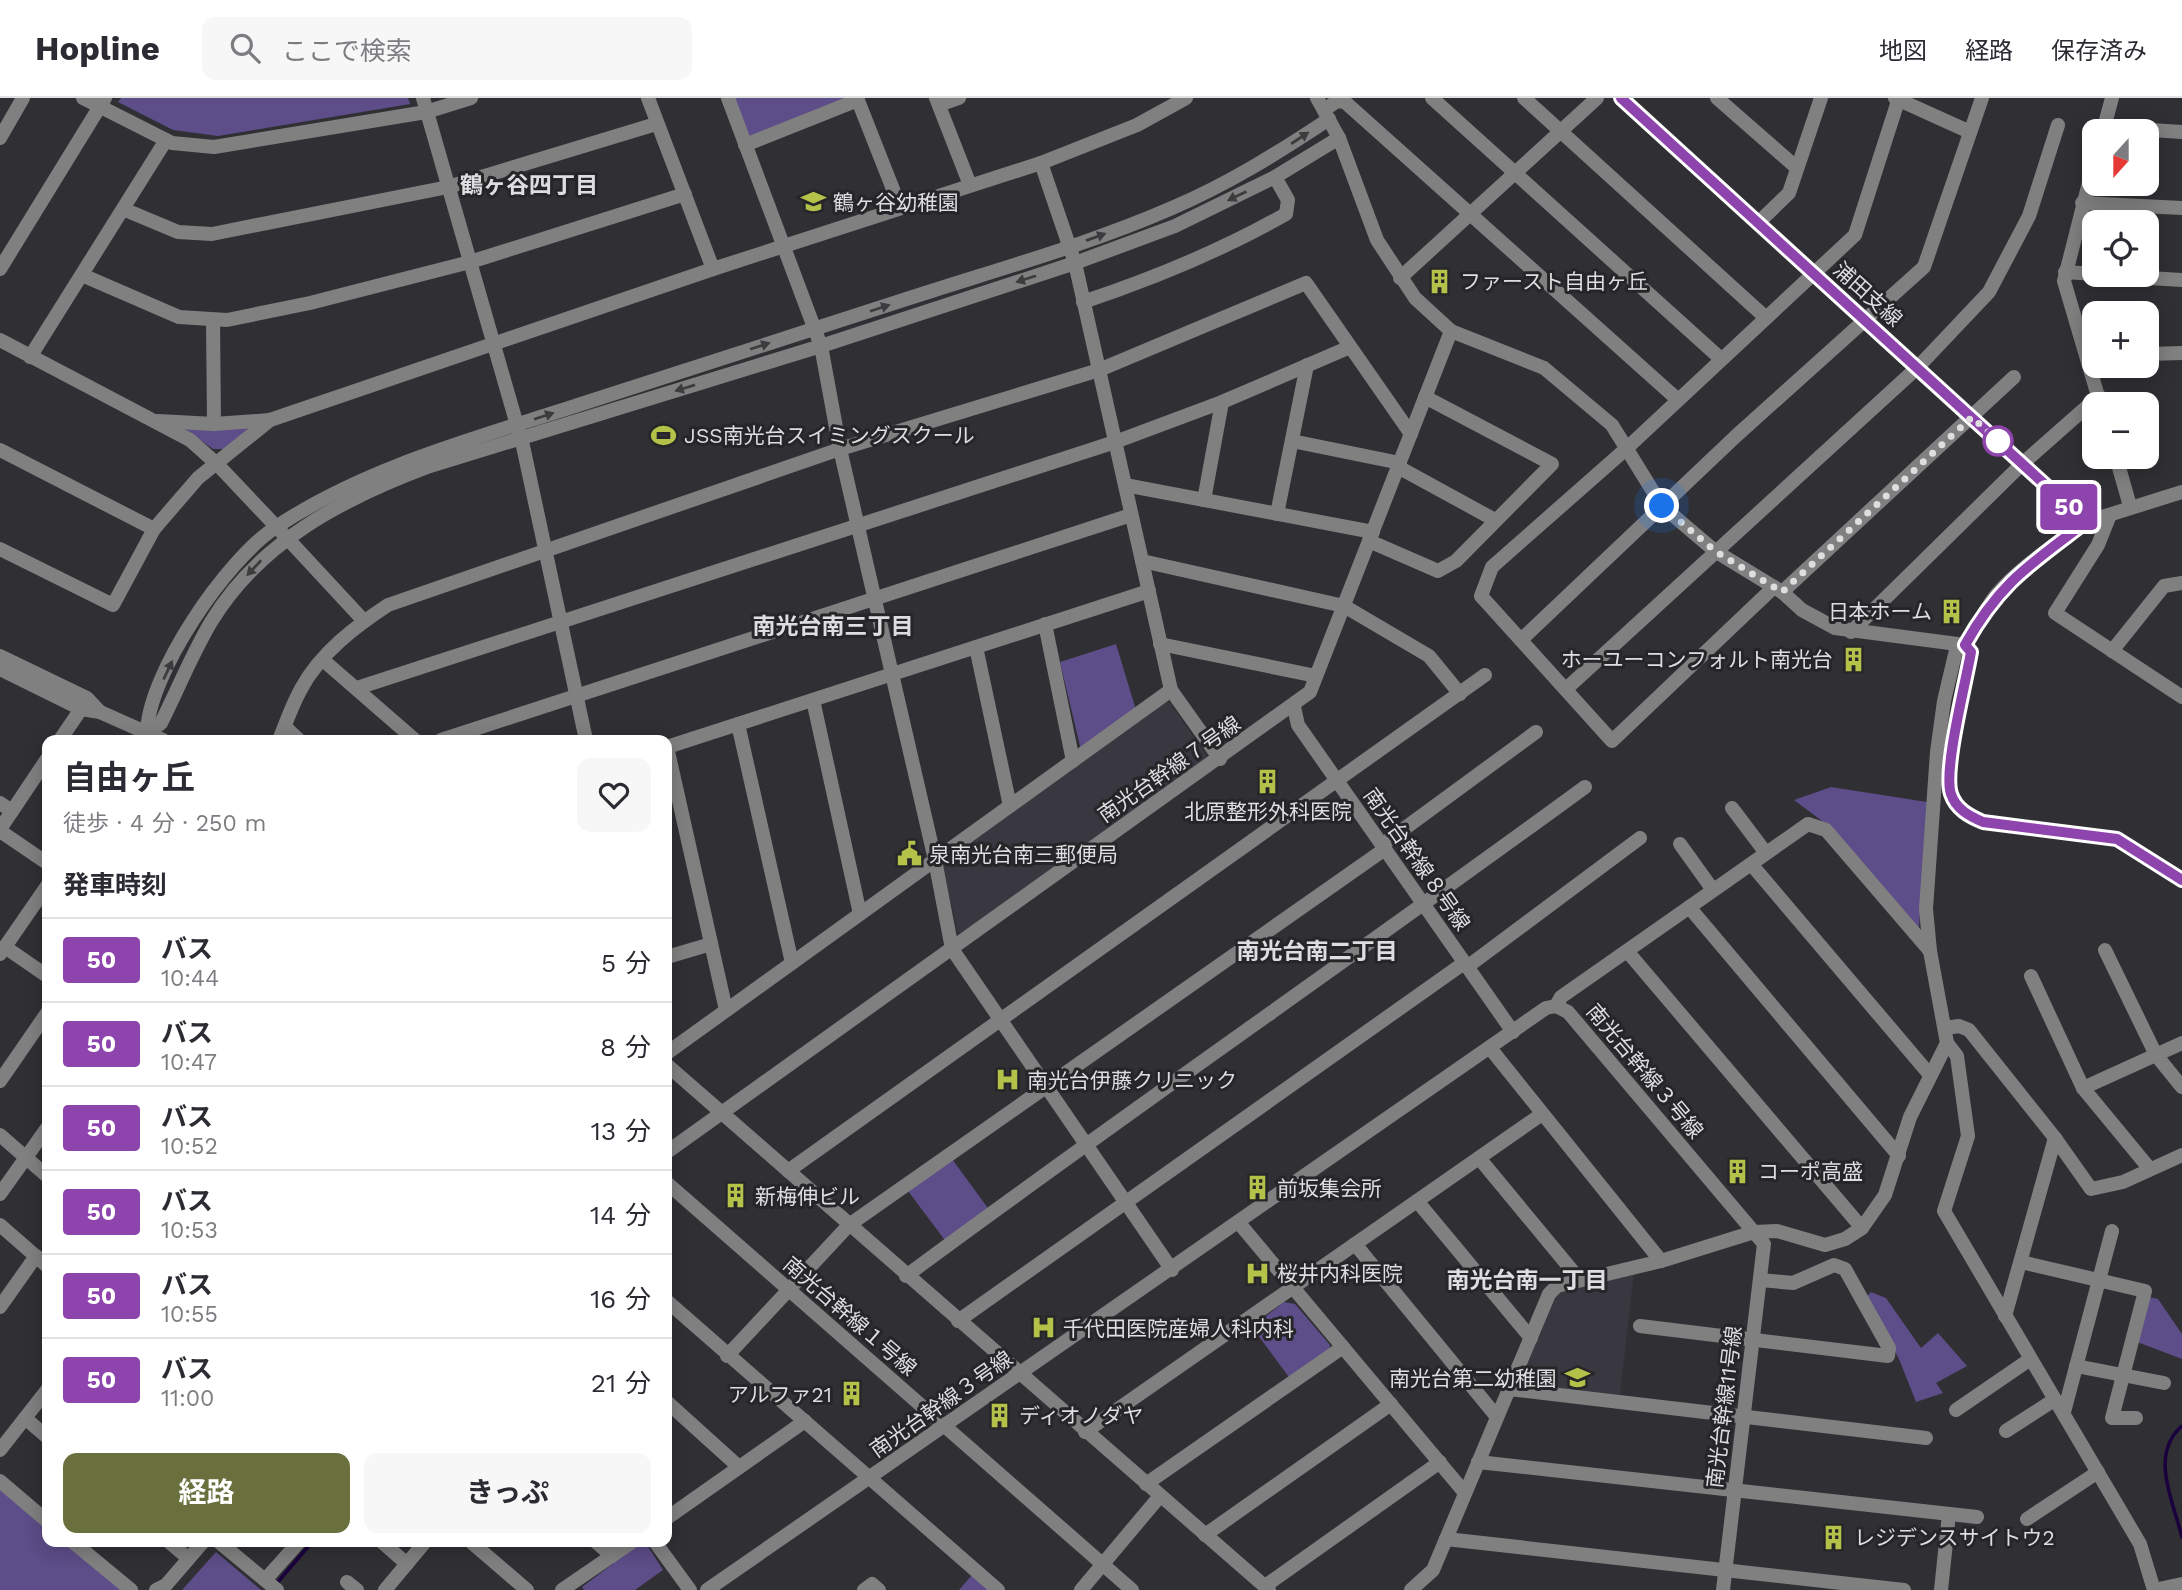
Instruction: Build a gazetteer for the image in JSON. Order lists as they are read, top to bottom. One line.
{"streets":{"street":["浦田支線","南光台幹線７号線","南光台幹線８号線","南光台幹線３号線","南光台幹線１号線","南光台幹線11号線"]},"crossings":[["南光台幹線７号線","南光台幹線８号線"],["南光台幹線８号線","南光台幹線３号線"],["南光台幹線３号線","南光台幹線１号線"],["南光台幹線３号線","南光台幹線11号線"]],"districts":["鶴ヶ谷四丁目","南光台南三丁目","南光台南二丁目","南光台南一丁目"],"places":{"school or university":["鶴ヶ谷幼稚園","南光台第二幼稚園"],"building":["ファースト自由ヶ丘","日本ホーム","ホーユーコンフォルト南光台","北原整形外科医院","コーポ高盛","前坂集会所","新梅伸ビル","アルファ21","ディオノダヤ","レジデンスサイトウ2"],"sports":["JSS南光台スイミングスクール"],"public building":["泉南光台南三郵便局"],"hospital":["南光台伊藤クリニック","桜井内科医院","千代田医院産婦人科内科"]},"lines":["bus line 50"],"north":"bottom","page":{"header":"Hopline","search":"ここで検索","nav":["地図","経路","保存済み"],"on_map":"50","map_buttons":["+","−"],"heading":[["自由ヶ丘","徒歩 · 4 分 · 250 m"],"発車時刻"],"list":[{"mark":"50","name":"バス","note":"10:44","value":"5 分"},{"mark":"50","name":"バス","note":"10:47","value":"8 分"},{"mark":"50","name":"バス","note":"10:52","value":"13 分"},{"mark":"50","name":"バス","note":"10:53","value":"14 分"},{"mark":"50","name":"バス","note":"10:55","value":"16 分"},{"mark":"50","name":"バス","note":"11:00","value":"21 分"}],"buttons":["経路","きっぷ"]}}
